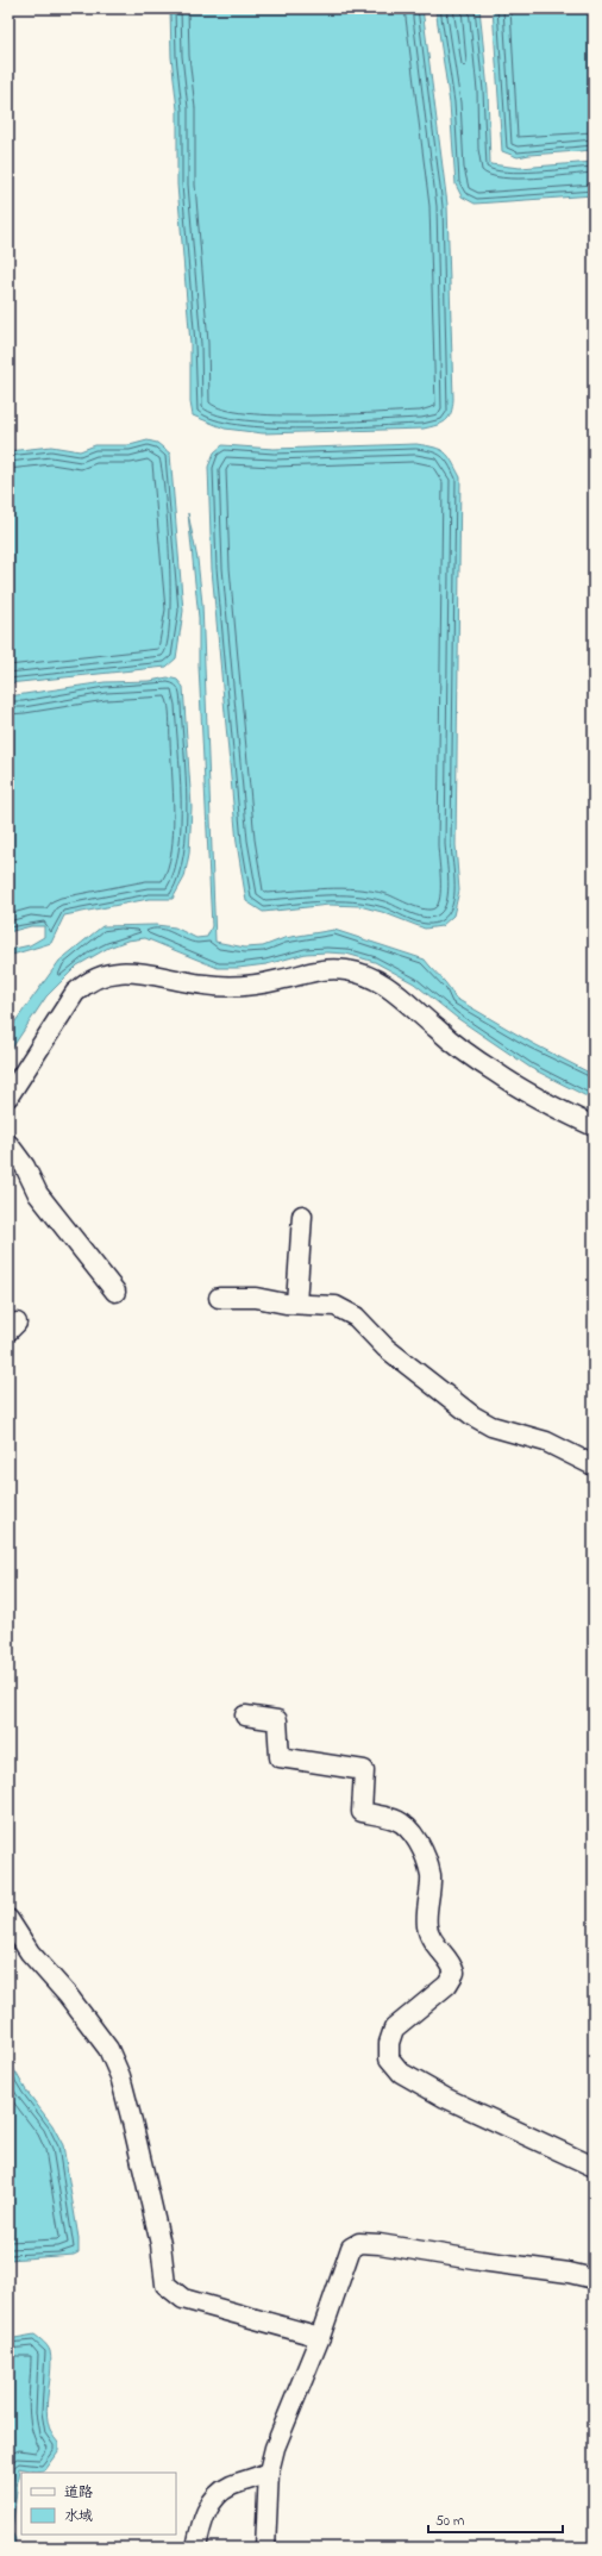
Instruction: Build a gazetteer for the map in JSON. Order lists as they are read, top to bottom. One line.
{"legend":["道路","水域"],"scale_bar":"50 m"}
